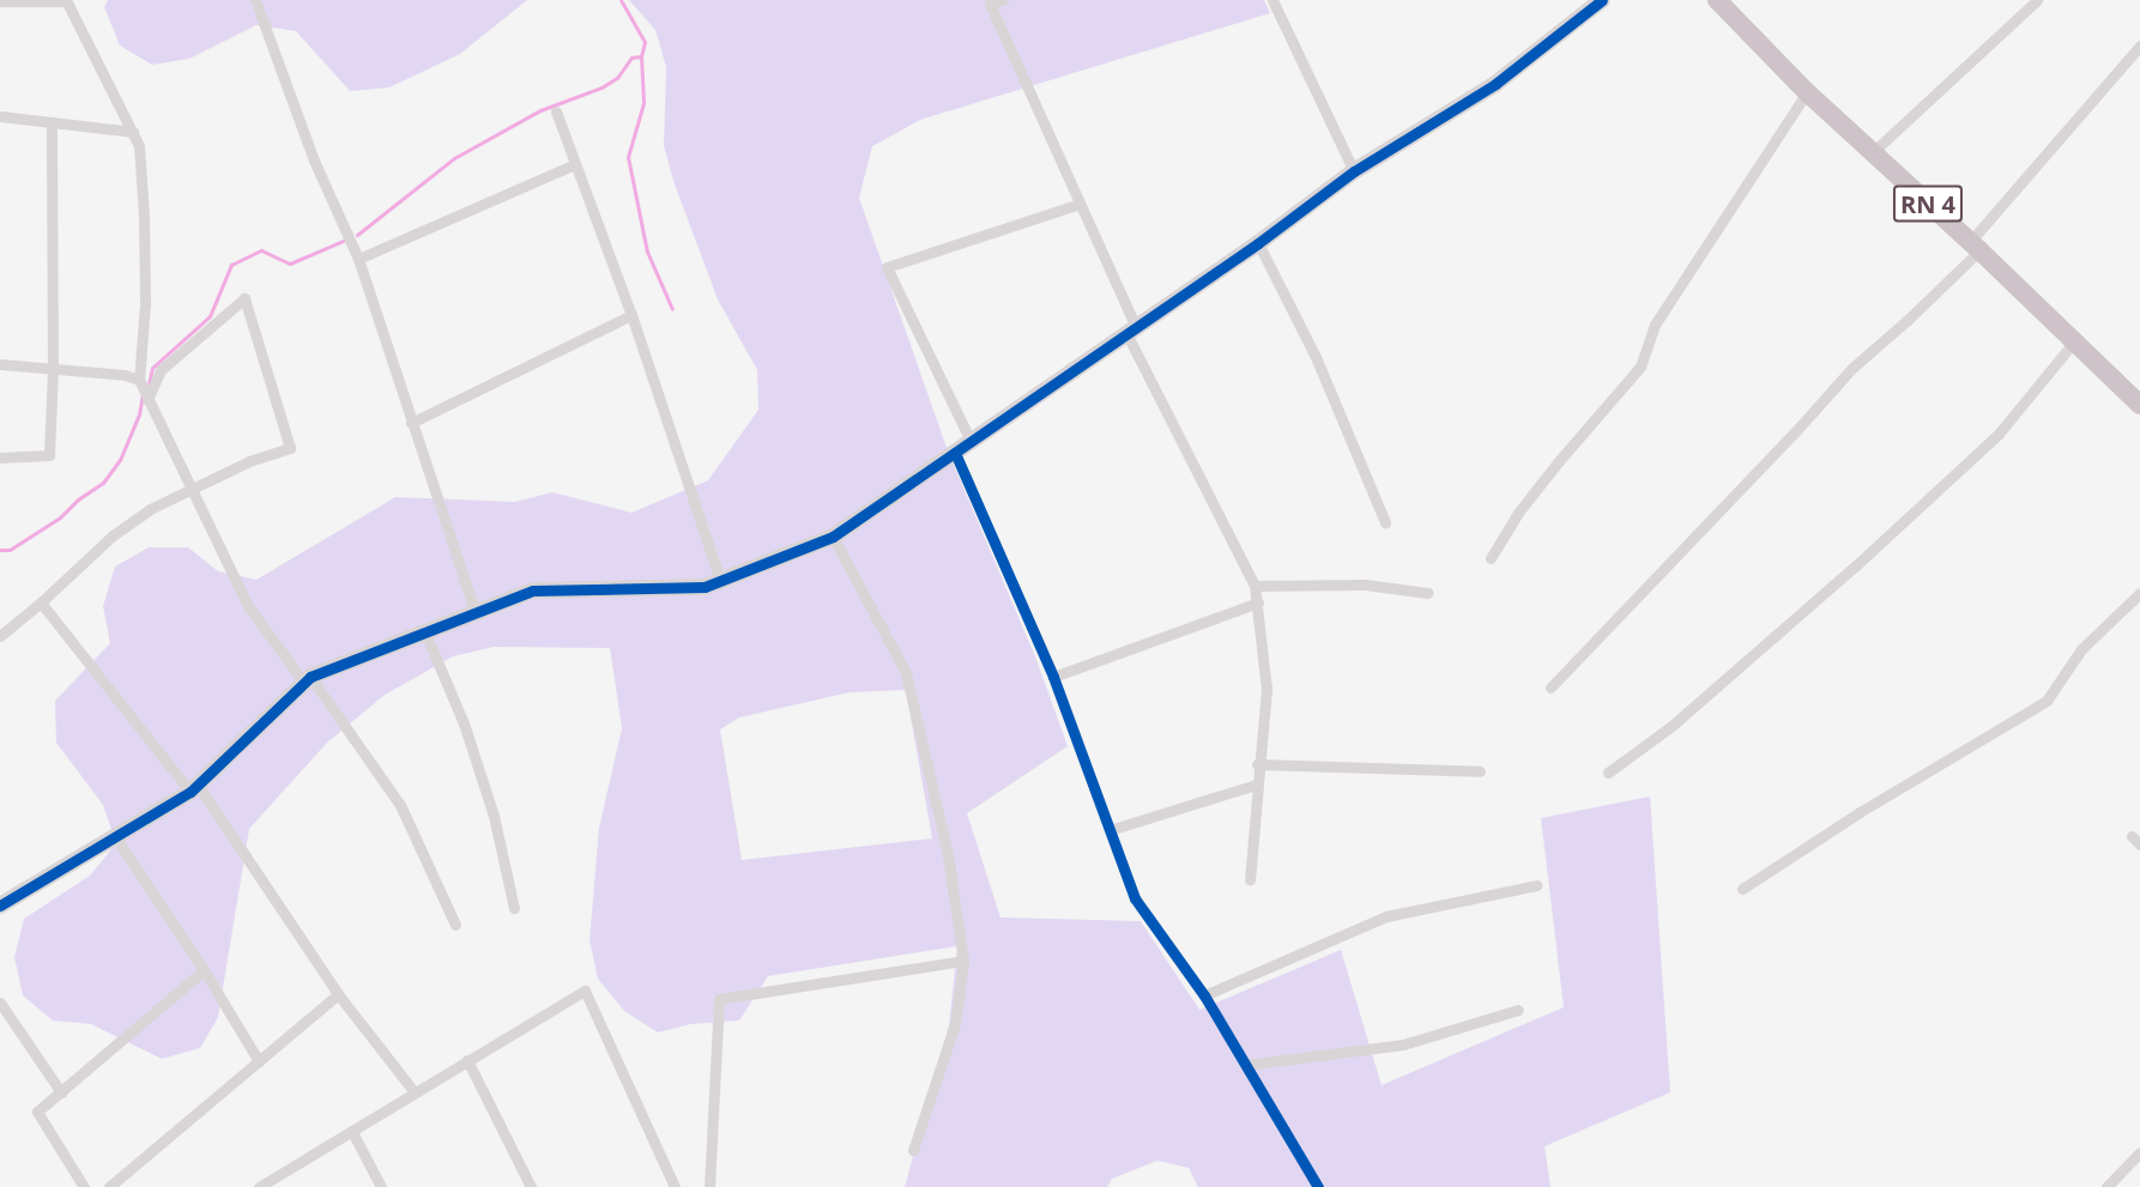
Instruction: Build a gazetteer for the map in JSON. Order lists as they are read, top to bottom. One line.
{"streets":{"highway":["RN 4"]}}
